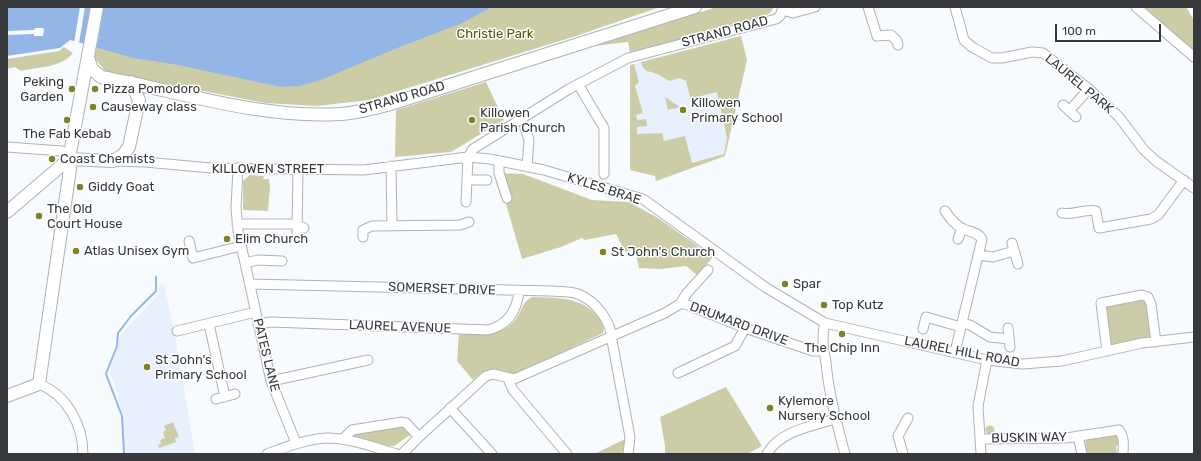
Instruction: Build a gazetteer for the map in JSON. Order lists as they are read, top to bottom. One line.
{"streets":{"main road":["STRAND ROAD","KILLOWEN STREET"],"street":["LAUREL PARK","KYLES BRAE","SOMERSET DRIVE","DRUMARD DRIVE","LAUREL AVENUE","LAUREL HILL ROAD","PATES LANE","BUSKIN WAY"]},"crossings":[["STRAND ROAD","KILLOWEN STREET"],["STRAND ROAD","KYLES BRAE"],["KILLOWEN STREET","KYLES BRAE"],["KILLOWEN STREET","PATES LANE"],["KYLES BRAE","LAUREL HILL ROAD"],["SOMERSET DRIVE","DRUMARD DRIVE"],["SOMERSET DRIVE","LAUREL AVENUE"],["SOMERSET DRIVE","PATES LANE"],["LAUREL AVENUE","PATES LANE"]],"parks":["Christie Park"],"places":["Peking Garden","Pizza Pomodoro","Causeway class","Killowen Primary School","The Fab Kebab","Killowen Parish Church","Coast Chemists","Giddy Goat","The Old Court House","Elim Church","Atlas Unisex Gym","St John's Church","Spar","Top Kutz","The Chip Inn","St John's Primary School","Kylemore Nursery School"],"scale_bar":"100 m"}
